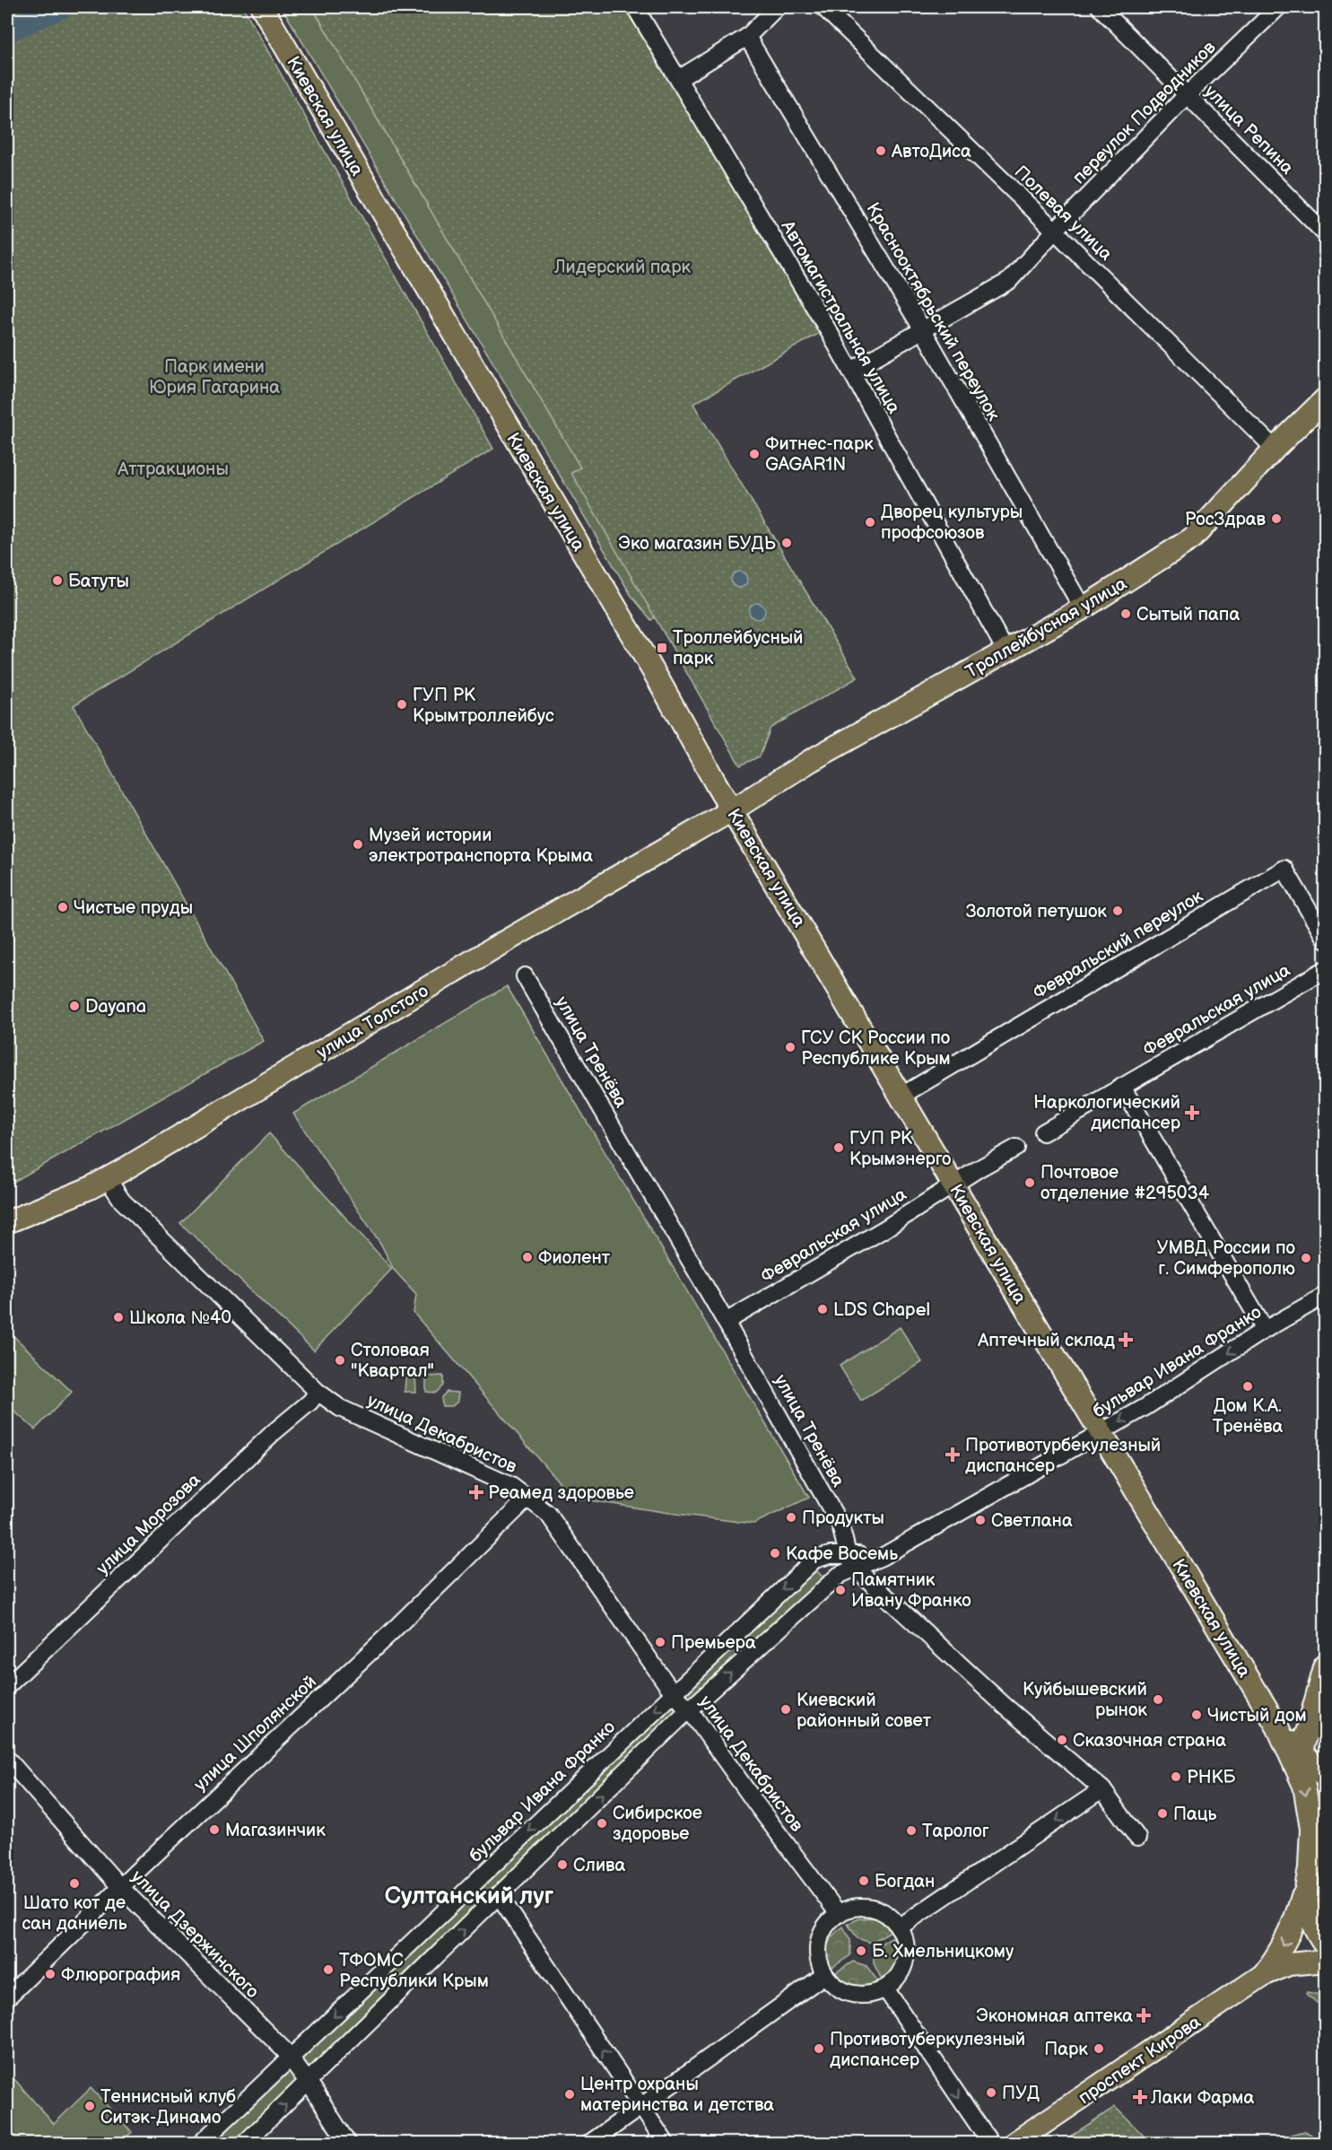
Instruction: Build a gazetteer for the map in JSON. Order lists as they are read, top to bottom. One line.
{"streets":{"main road":["Киевская улица","Троллейбусная улица","улица Толстого","проспект Кирова"],"street":["переулок Подводников","улица Репина","Полевая улица","Краснооктябрьский переулок","Автомагистральная улица","Февральский переулок","Февральская улица","улица Тренёва","бульвар Ивана Франко","улица Декабристов","улица Морозова","улица Шполянской","улица Дзержинского"]},"crossings":[["переулок Подводников","улица Репина"],["переулок Подводников","Полевая улица"],["переулок Подводников","Краснооктябрьский переулок"],["переулок Подводников","Автомагистральная улица"],["Киевская улица","Троллейбусная улица"],["Киевская улица","Февральский переулок"],["Киевская улица","Февральская улица"],["Киевская улица","улица Толстого"],["Киевская улица","бульвар Ивана Франко"],["Полевая улица","Троллейбусная улица"],["Краснооктябрьский переулок","Троллейбусная улица"],["Автомагистральная улица","Троллейбусная улица"],["Троллейбусная улица","улица Толстого"],["Февральская улица","улица Тренёва"],["улица Толстого","улица Декабристов"],["улица Тренёва","бульвар Ивана Франко"],["бульвар Ивана Франко","улица Декабристов"],["бульвар Ивана Франко","улица Дзержинского"],["улица Декабристов","улица Морозова"],["улица Декабристов","улица Шполянской"],["улица Шполянской","улица Дзержинского"]],"districts":["Султанский луг"],"parks":["Лидерский парк","Парк имени Юрия Гагарина","Аттракционы"],"places":{"other":["АвтоДиса","Фитнес-парк GAGAR1N","РосЗдрав","Дворец культуры профсоюзов","Эко магазин БУДЬ","Батуты","Сытый папа","ГУП РК Крымтроллейбус","Музей истории электротранспорта Крыма","Чистые пруды","Золотой петушок","Dayana","ГСУ СК России по Республике Крым","ГУП РК Крымэнерго","Почтовое отделение #295034","Фиолент","УМВД России по г. Симферополю","LDS Chapel","Школа №40","Столовая \"Квартал\"","Дом К.А. Тренёва","Продукты","Светлана","Кафе Восемь","Памятник Ивану Франко","Премьера","Куйбышевский рынок","Киевский районный совет","Чистый дом","Сказочная страна","РНКБ","Паць","Сибирское здоровье","Магазинчик","Таролог","Слива","Богдан","Шато кот де сан даниель","Б. Хмельницкому","ТФОМС Республики Крым","Флюрография","Противотуберкулезный диспансер","Парк","ПУД","Центр охраны материнства и детства","Теннисный клуб Ситэк-Динамо"],"transit":["Троллейбусный парк"],"health":["Наркологический диспансер","Аптечный склад","Противотурбекулезный диспансер","Реамед здоровье","Экономная аптека","Лаки Фарма"]}}
